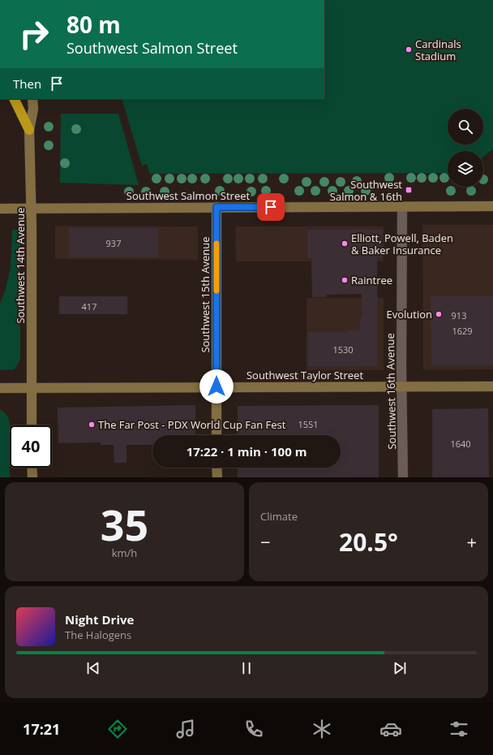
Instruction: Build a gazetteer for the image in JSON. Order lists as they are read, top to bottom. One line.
{"streets":{"street":["Southwest Salmon Street","Southwest 14th Avenue","Southwest 15th Avenue","Southwest Taylor Street","Southwest 16th Avenue"]},"crossings":[["Southwest Salmon Street","Southwest 14th Avenue"],["Southwest Salmon Street","Southwest 15th Avenue"],["Southwest Salmon Street","Southwest 16th Avenue"],["Southwest 14th Avenue","Southwest Taylor Street"],["Southwest 15th Avenue","Southwest Taylor Street"],["Southwest Taylor Street","Southwest 16th Avenue"]],"places":{"other":["Cardinals Stadium","Elliott, Powell, Baden & Baker Insurance","Raintree","Evolution","The Far Post - PDX World Cup Fan Fest"],"transit":["Southwest Salmon & 16th"]},"house_numbers":["937","417","913","1629","1530","1551","1640"],"page":{"turn":["80 m","Southwest Salmon Street"],"then":"Then","limit":"40","trip":"17:22 · 1 min · 100 m","tile":[["35","km/h"],"Climate"],"heat":["−","20.5°","+"],"song":["Night Drive","The Halogens"],"tabs":"17:21"}}
